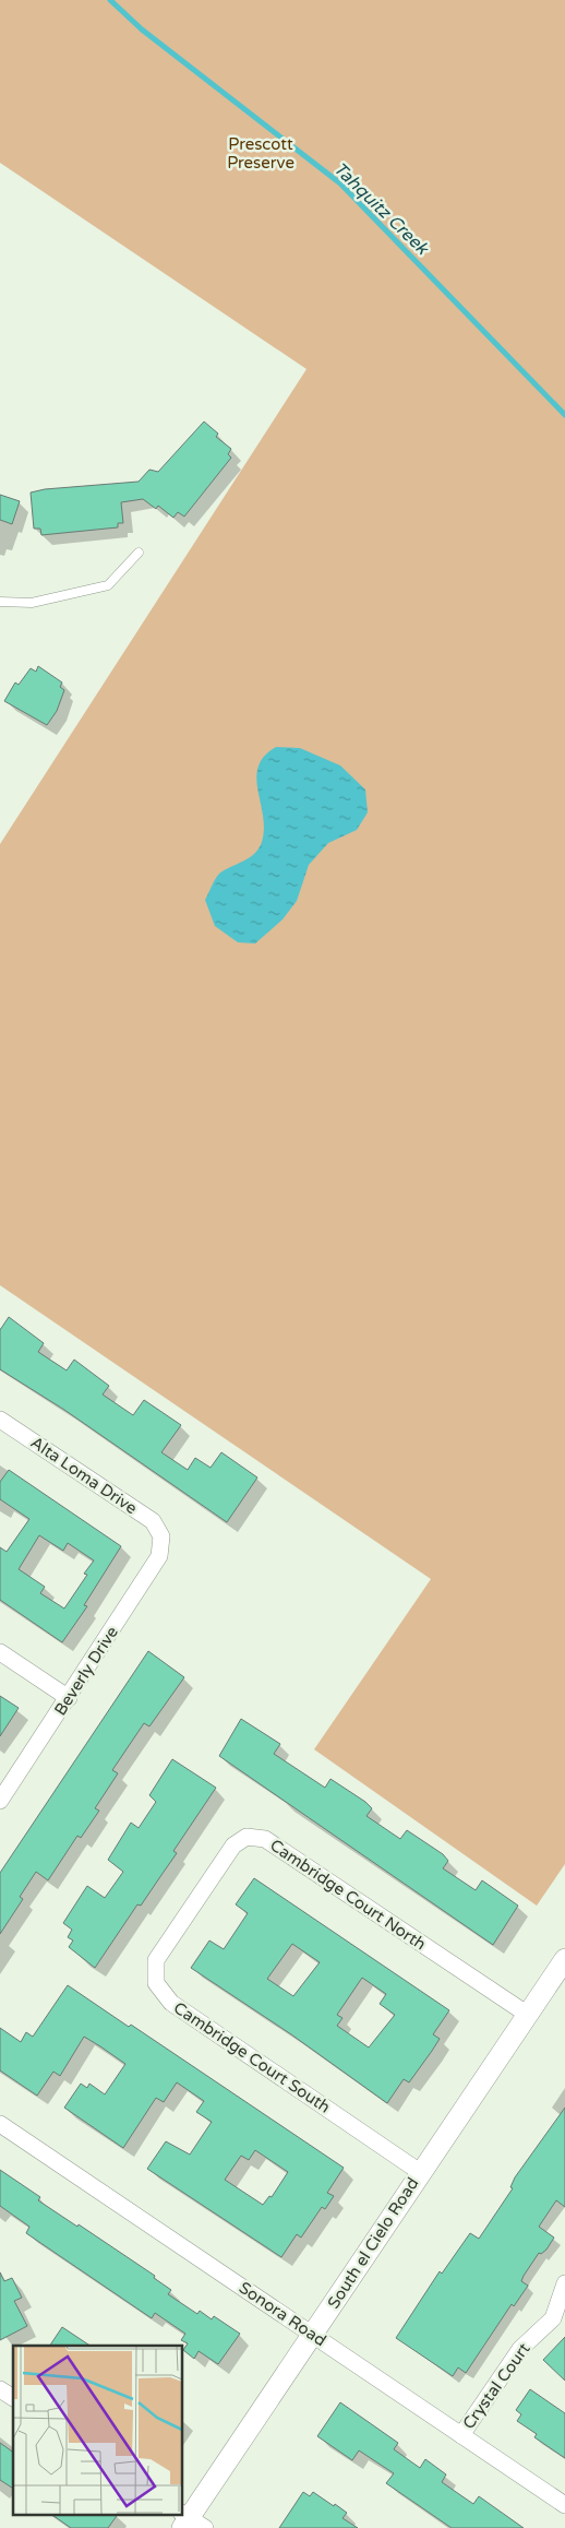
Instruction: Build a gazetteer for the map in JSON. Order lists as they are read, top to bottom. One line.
{"streets":{"street":["Alta Loma Drive","Beverly Drive","Cambridge Court North","Cambridge Court South","South el Cielo Road","Sonora Road","Crystal Court"]},"crossings":[["Alta Loma Drive","Beverly Drive"],["Cambridge Court North","Cambridge Court South"],["Cambridge Court North","South el Cielo Road"],["Cambridge Court South","South el Cielo Road"],["South el Cielo Road","Sonora Road"],["Sonora Road","Crystal Court"]],"water":["Tahquitz Creek"],"parks":["Prescott Preserve"]}
